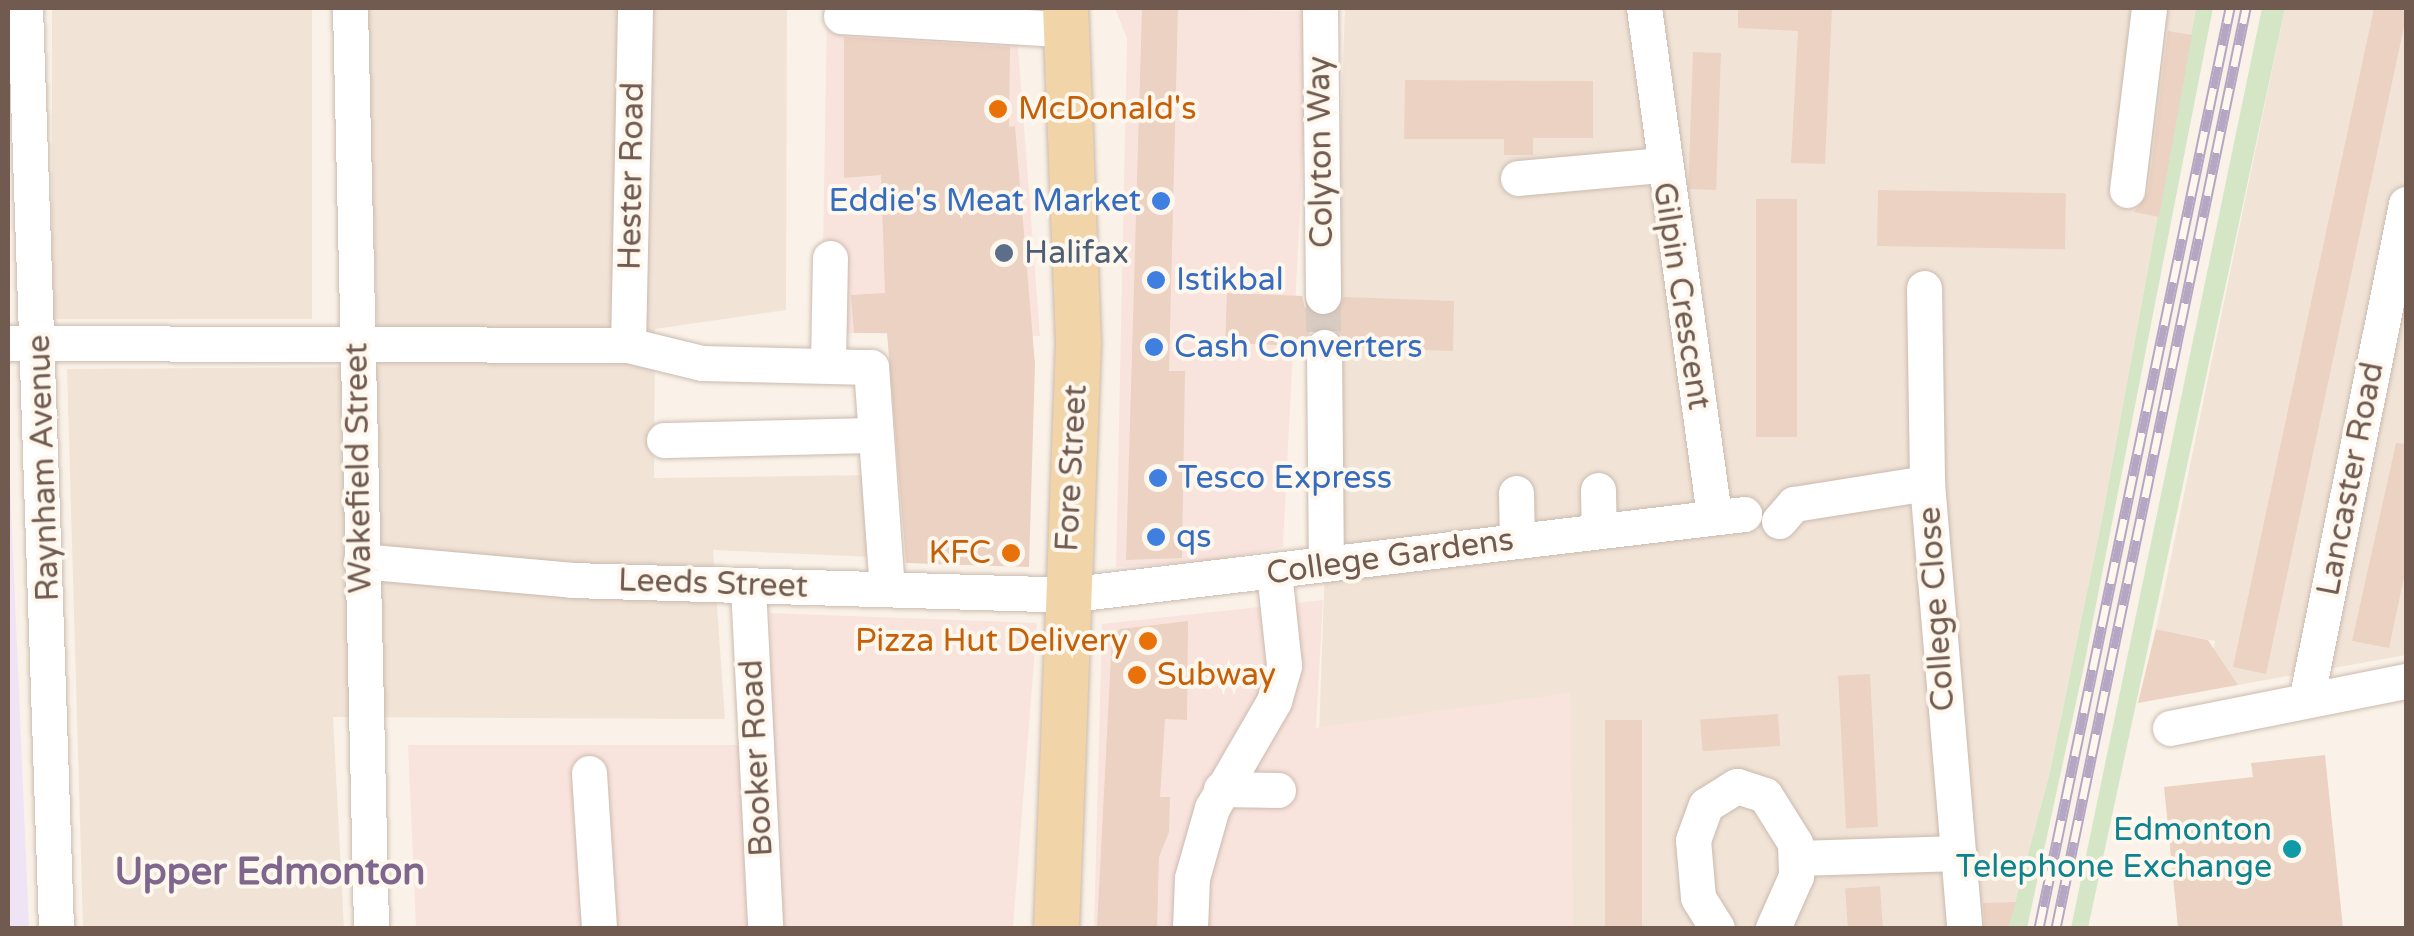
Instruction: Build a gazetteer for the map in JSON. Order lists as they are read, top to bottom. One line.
{"streets":{"main road":["Fore Street"],"street":["Colyton Way","Hester Road","Gilpin Crescent","Raynham Avenue","Wakefield Street","Lancaster Road","College Gardens","Leeds Street","College Close","Booker Road"]},"crossings":[["Gilpin Crescent","College Gardens"],["Wakefield Street","Leeds Street"],["Fore Street","College Gardens"],["Fore Street","Leeds Street"],["College Gardens","Leeds Street"],["Leeds Street","Booker Road"]],"districts":["Upper Edmonton"],"places":["McDonald's","Eddie's Meat Market","Halifax","Istikbal","Cash Converters","Tesco Express","qs","KFC","Pizza Hut Delivery","Subway","Edmonton Telephone Exchange"]}
